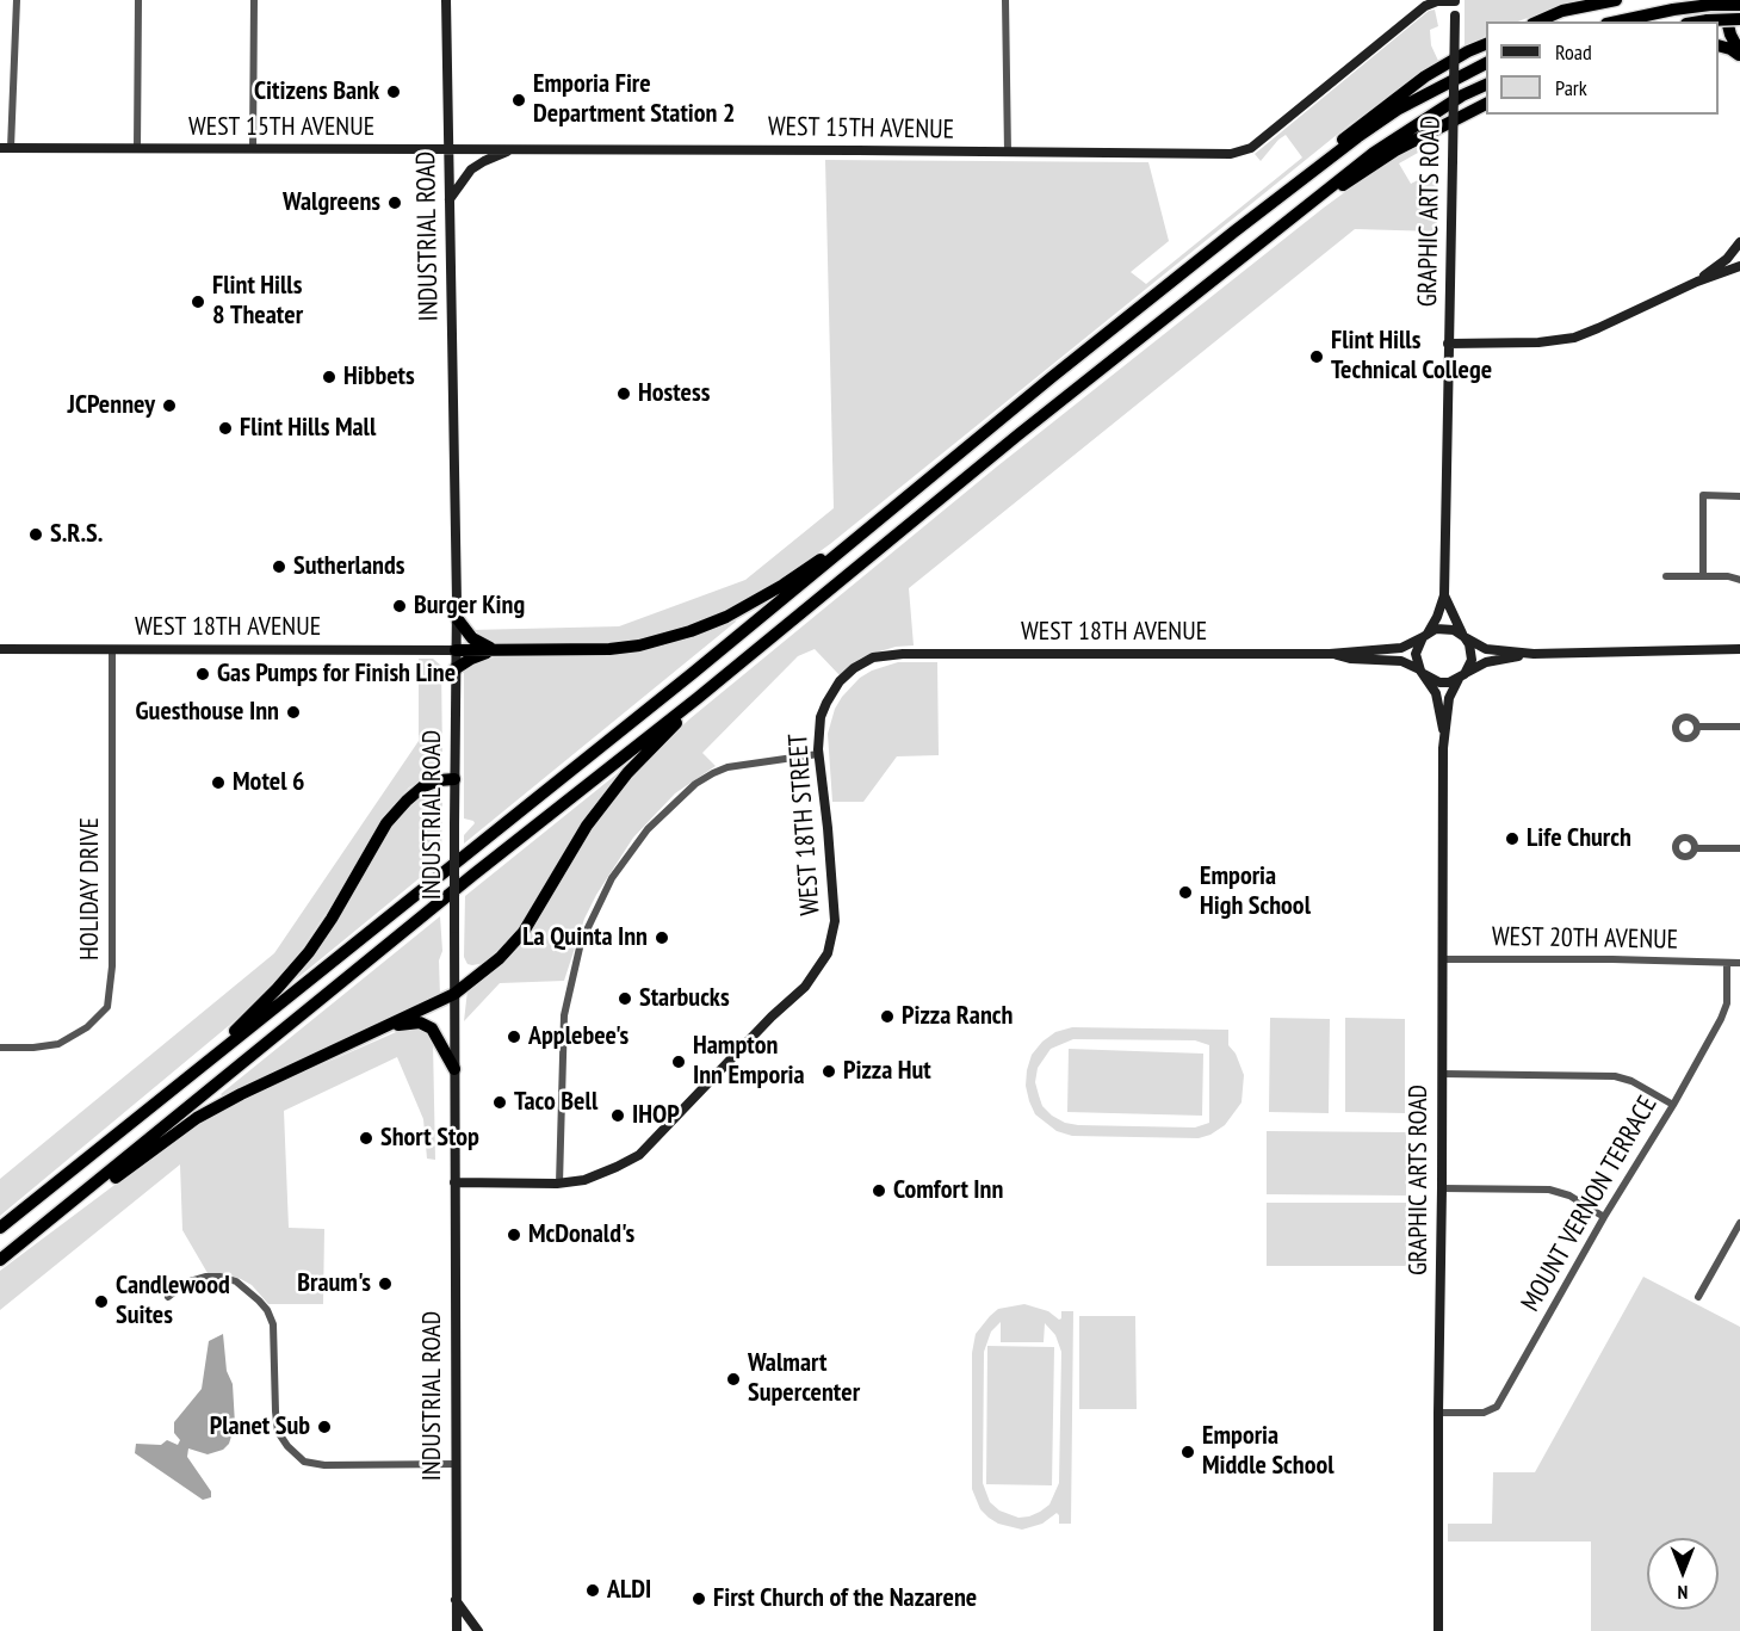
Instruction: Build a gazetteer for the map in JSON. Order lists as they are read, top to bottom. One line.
{"streets":{"street":["WEST 15TH AVENUE","GRAPHIC ARTS ROAD","INDUSTRIAL ROAD","WEST 18TH AVENUE","WEST 18TH STREET","HOLIDAY DRIVE","WEST 20TH AVENUE","MOUNT VERNON TERRACE"]},"crossings":[["WEST 15TH AVENUE","GRAPHIC ARTS ROAD"],["WEST 15TH AVENUE","INDUSTRIAL ROAD"],["GRAPHIC ARTS ROAD","WEST 18TH AVENUE"],["GRAPHIC ARTS ROAD","WEST 20TH AVENUE"],["GRAPHIC ARTS ROAD","MOUNT VERNON TERRACE"],["INDUSTRIAL ROAD","WEST 18TH AVENUE"],["INDUSTRIAL ROAD","WEST 18TH STREET"],["WEST 18TH AVENUE","WEST 18TH STREET"],["WEST 18TH AVENUE","HOLIDAY DRIVE"],["WEST 20TH AVENUE","MOUNT VERNON TERRACE"]],"places":["Citizens Bank","Emporia Fire Department Station 2","Walgreens","Flint Hills 8 Theater","Flint Hills Technical College","Hibbets","Hostess","JCPenney","Flint Hills Mall","S.R.S.","Sutherlands","Burger King","Gas Pumps for Finish Line","Guesthouse Inn","Motel 6","Life Church","Emporia High School","La Quinta Inn","Starbucks","Pizza Ranch","Applebee's","Hampton Inn Emporia","Pizza Hut","Taco Bell","IHOP","Short Stop","Comfort Inn","McDonald's","Braum's","Candlewood Suites","Walmart Supercenter","Planet Sub","Emporia Middle School","ALDI","First Church of the Nazarene"],"legend":["Road","Park"],"north":"bottom"}
